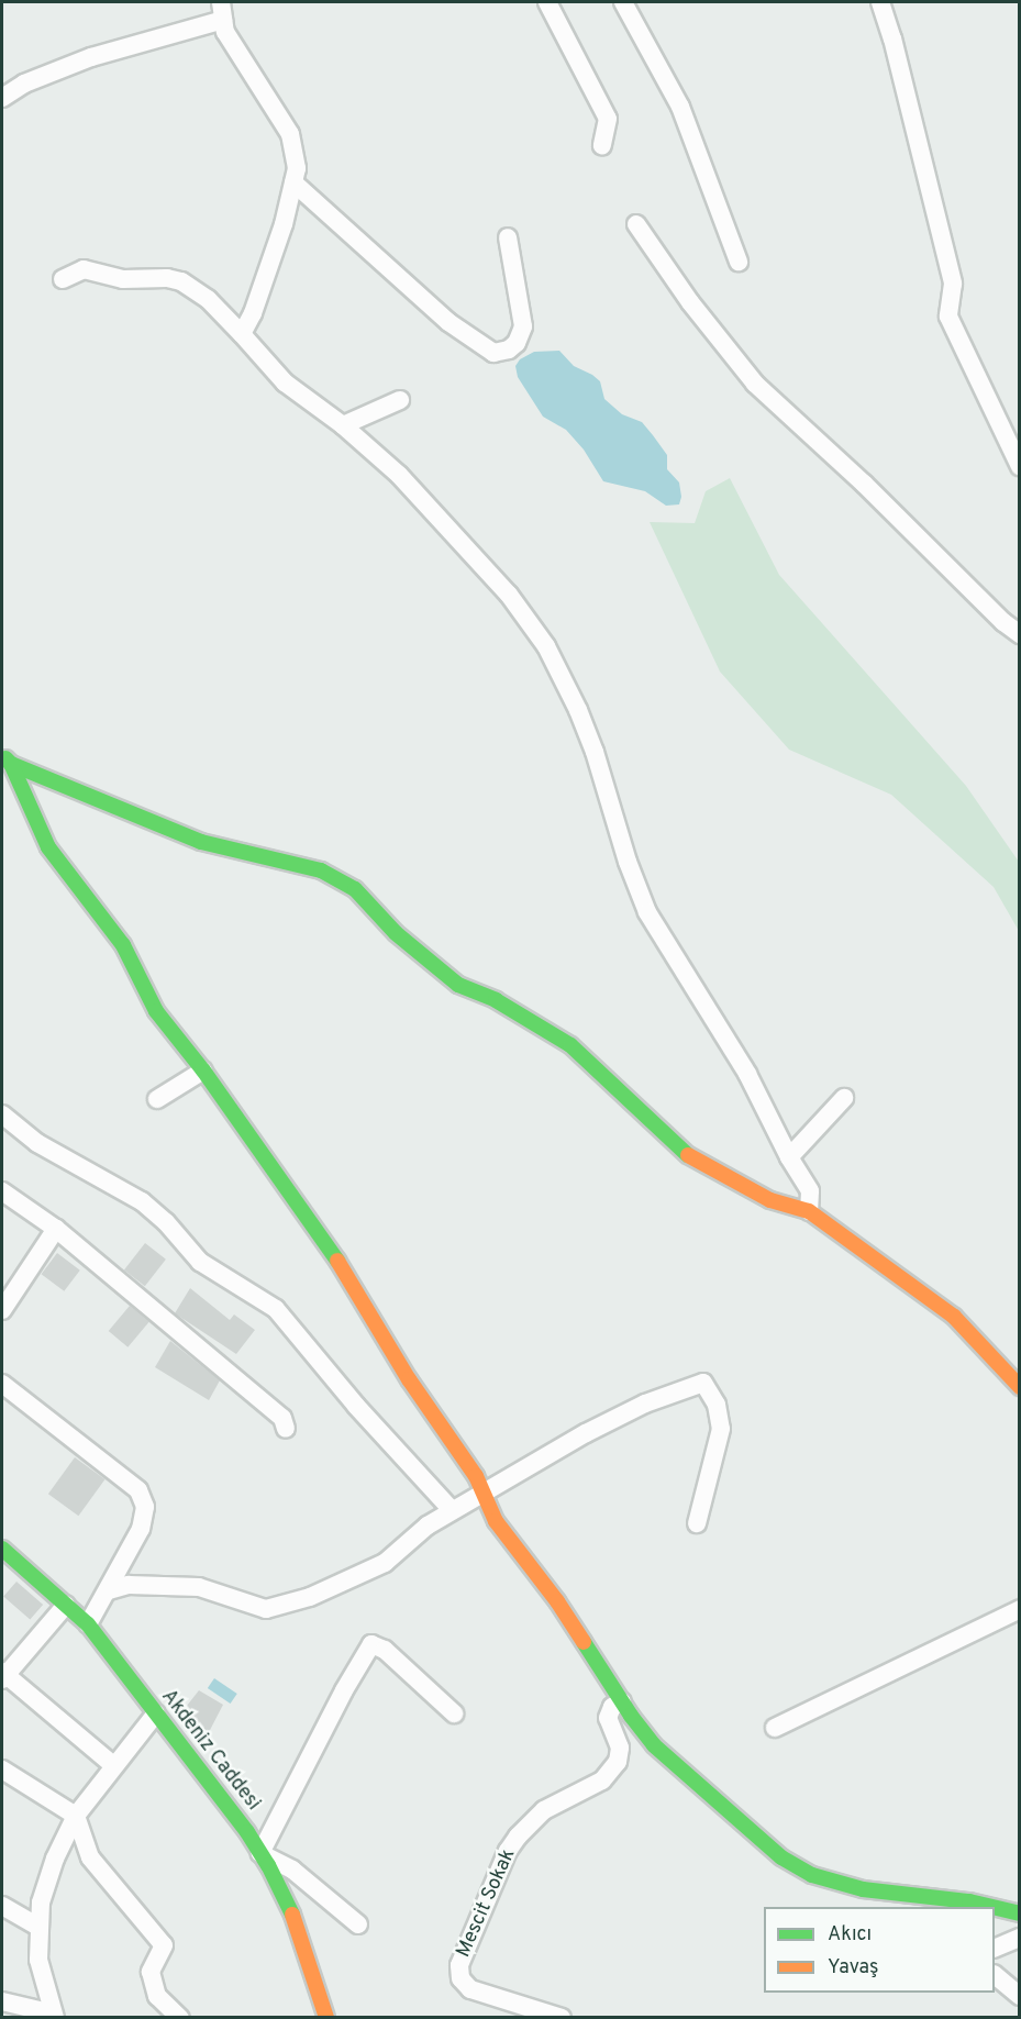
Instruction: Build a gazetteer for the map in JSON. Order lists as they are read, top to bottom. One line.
{"streets":{"street":["Akdeniz Caddesi","Mescit Sokak"]},"legend":["Akıcı","Yavaş"]}
